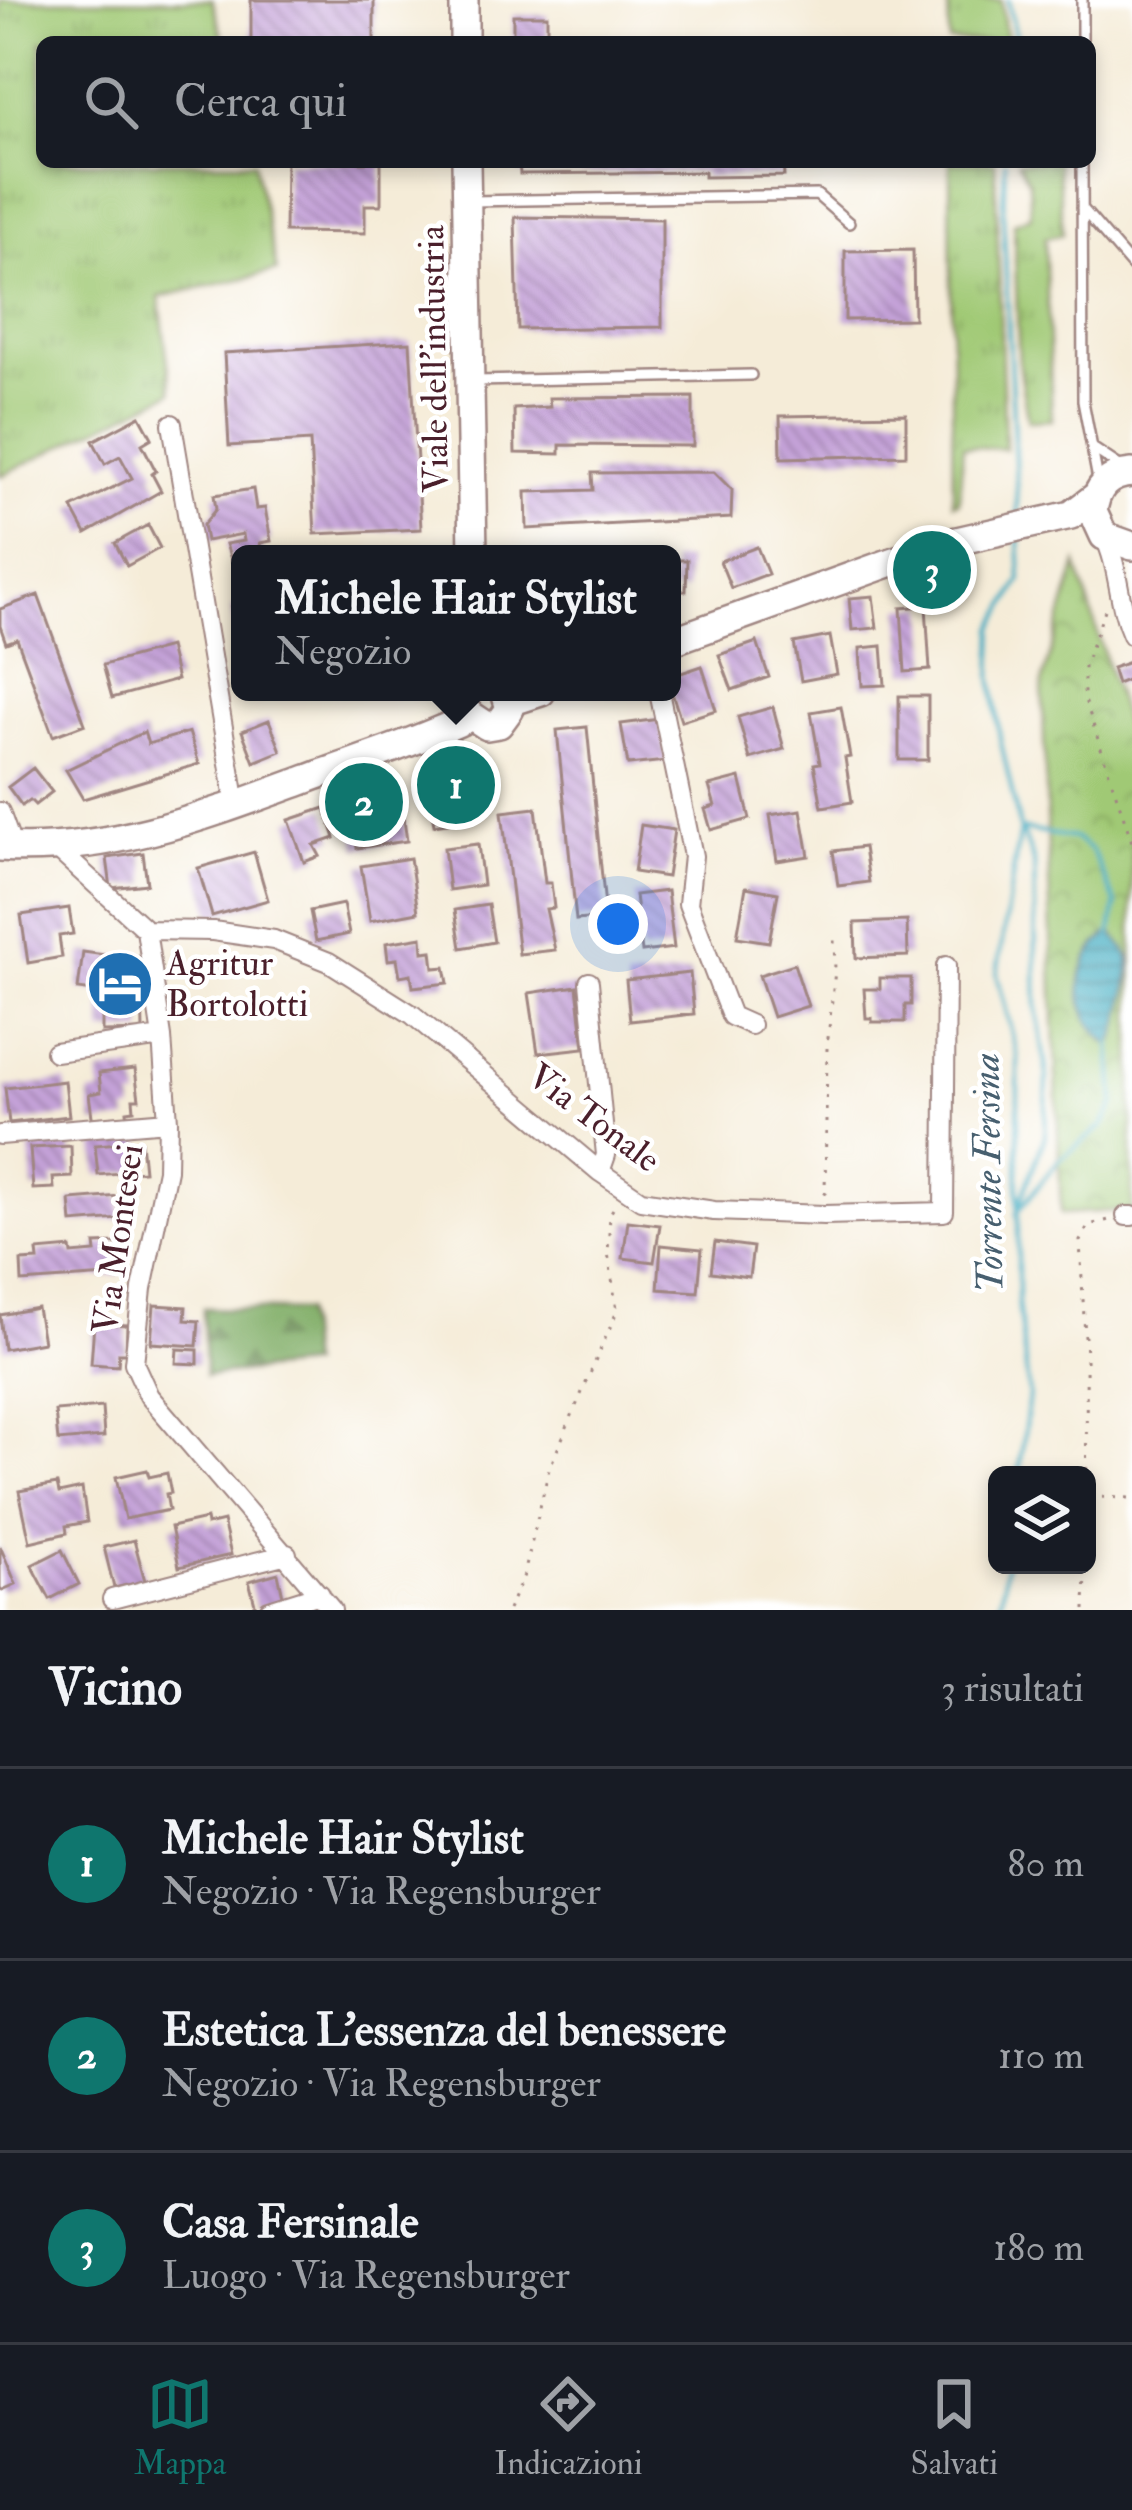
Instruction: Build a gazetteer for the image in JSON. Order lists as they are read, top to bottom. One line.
{"streets":{"main road":["Viale dell'industria"],"street":["Via Tonale","Via Montesei"]},"crossings":[["Via Tonale","Via Montesei"]],"water":["Torrente Fersina"],"places":{"hotel":["Agritur Bortolotti"]},"page":{"search":"Cerca qui","pins":["3","1","2"],"popup":["Michele Hair Stylist","Negozio"],"heading":["Vicino","3 risultati"],"list":[{"mark":"1","name":"Michele Hair Stylist","note":"Negozio · Via Regensburger","value":"80 m"},{"mark":"2","name":"Estetica L'essenza del benessere","note":"Negozio · Via Regensburger","value":"110 m"},{"mark":"3","name":"Casa Fersinale","note":"Luogo · Via Regensburger","value":"180 m"}],"nav":["Mappa","Indicazioni","Salvati"]}}
